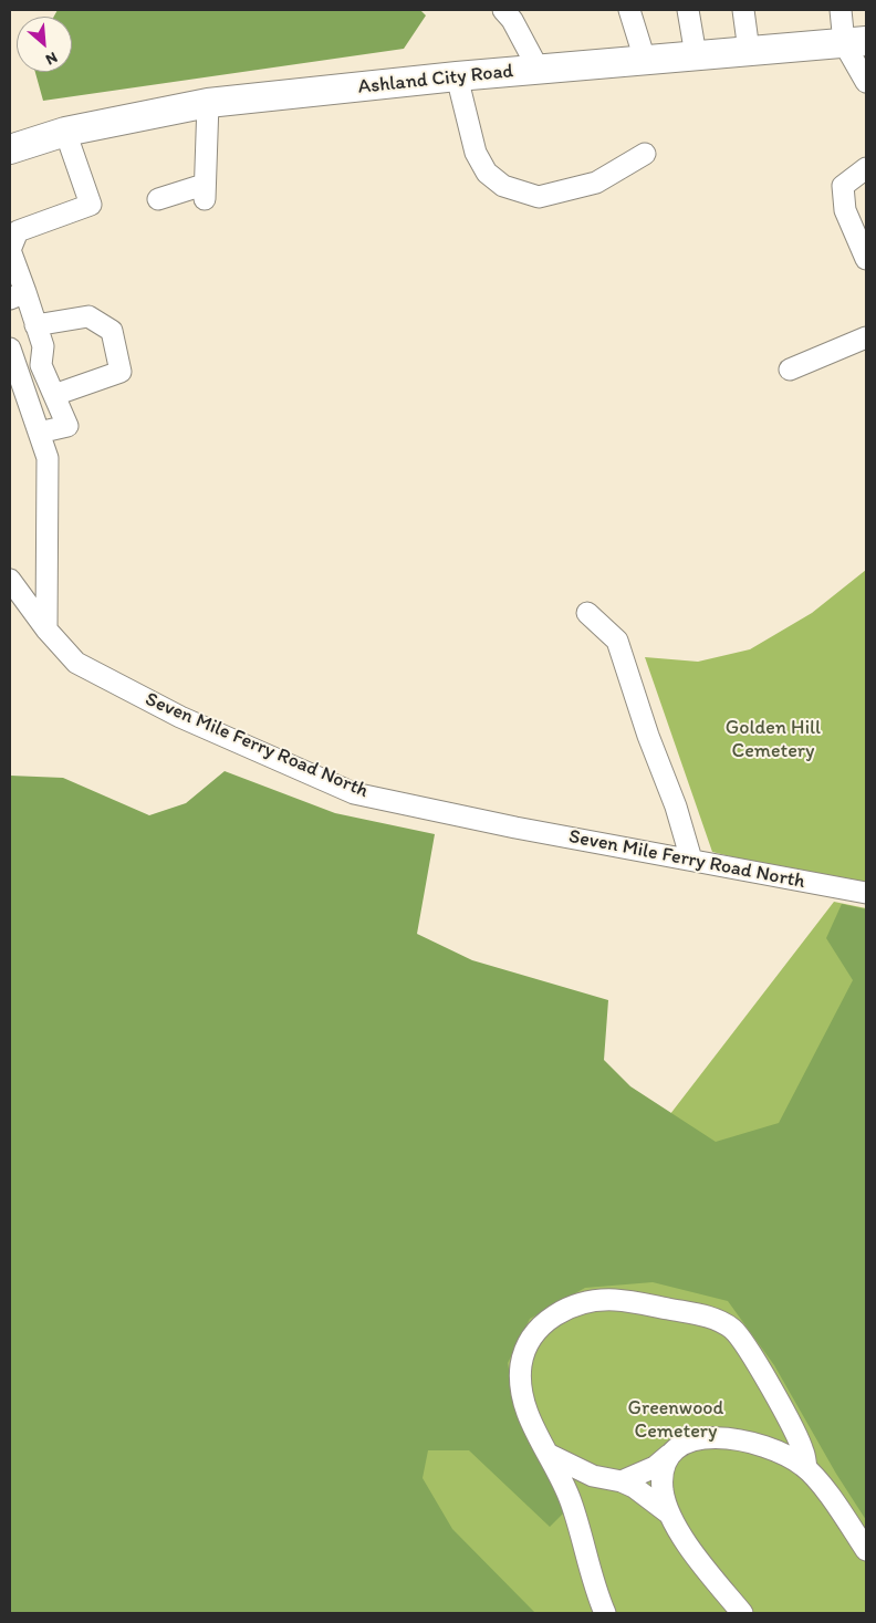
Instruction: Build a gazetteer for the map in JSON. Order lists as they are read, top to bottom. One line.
{"streets":{"highway":["Ashland City Road"],"street":["Seven Mile Ferry Road North"]},"parks":["Golden Hill Cemetery","Greenwood Cemetery"],"north":"bottom right"}
